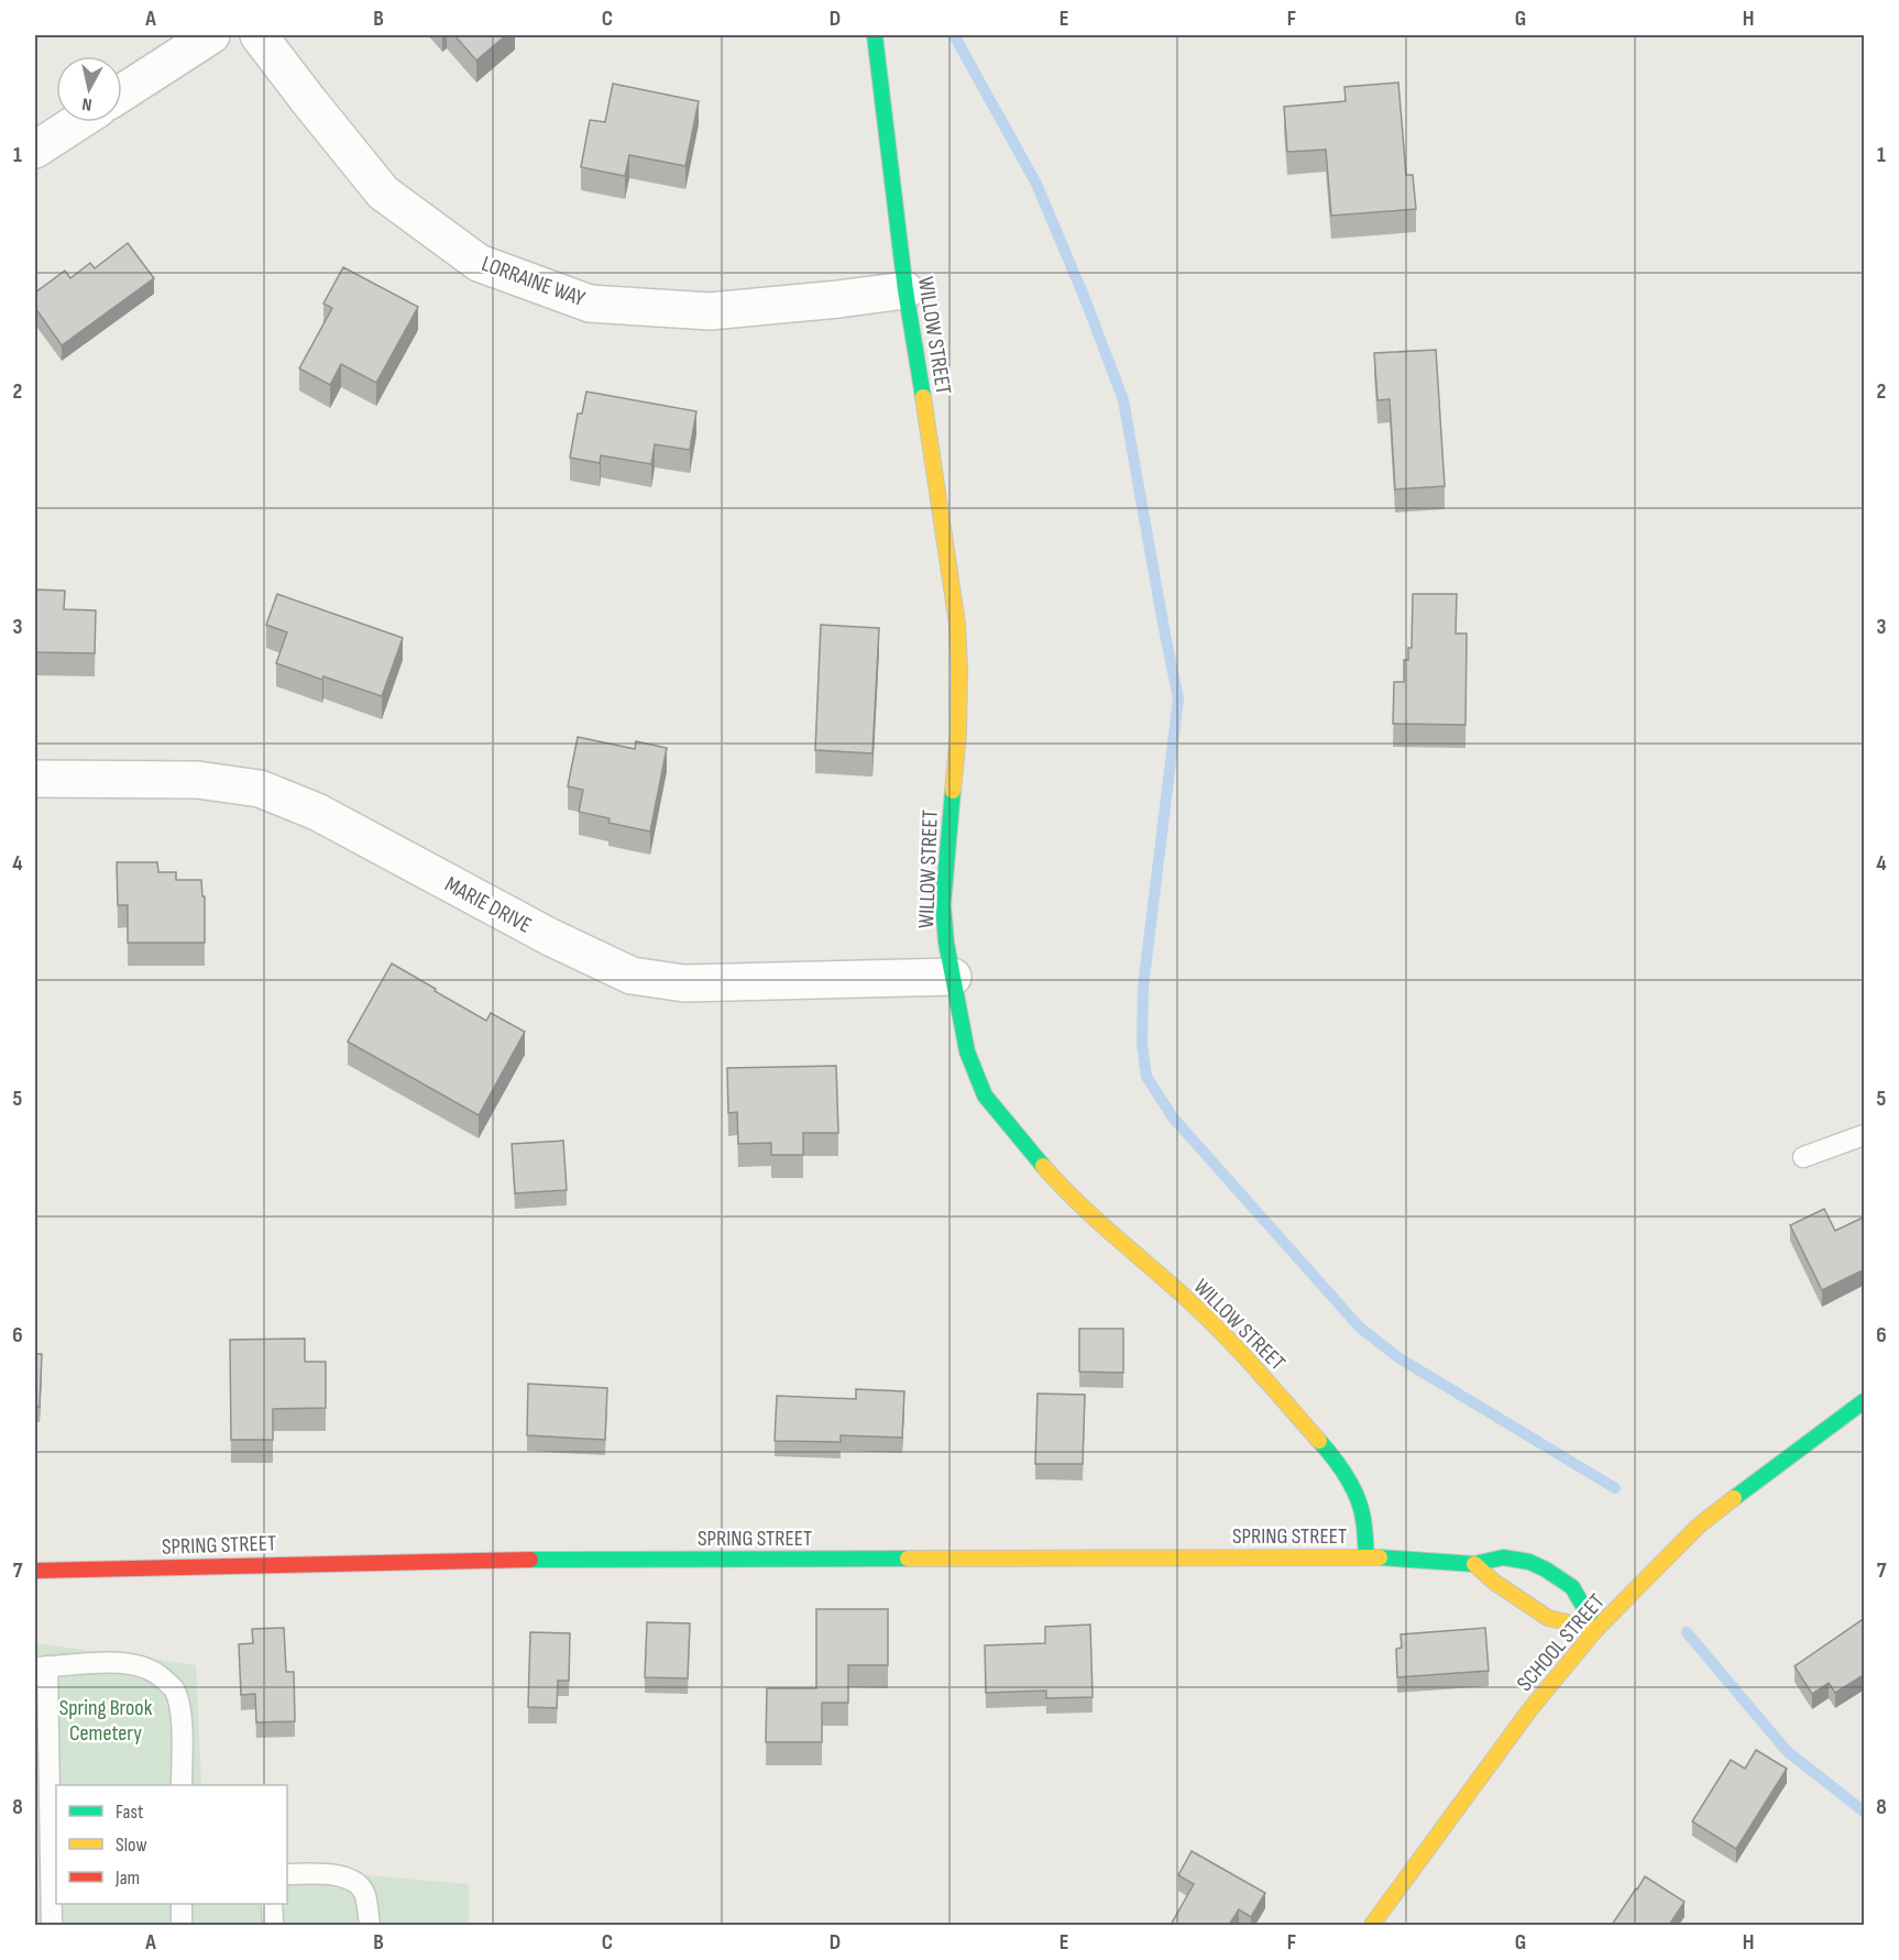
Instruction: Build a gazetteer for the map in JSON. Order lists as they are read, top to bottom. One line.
{"streets":{"street":["LORRAINE WAY","WILLOW STREET","MARIE DRIVE","SPRING STREET","SCHOOL STREET"]},"crossings":[["LORRAINE WAY","WILLOW STREET"],["WILLOW STREET","MARIE DRIVE"],["WILLOW STREET","SPRING STREET"],["SPRING STREET","SCHOOL STREET"]],"parks":["Spring Brook Cemetery"],"legend":["Fast","Slow","Jam"],"north":"bottom","grid":{"columns":["A","B","C","D","E","F","G","H"],"rows":["1","2","3","4","5","6","7","8"]}}
